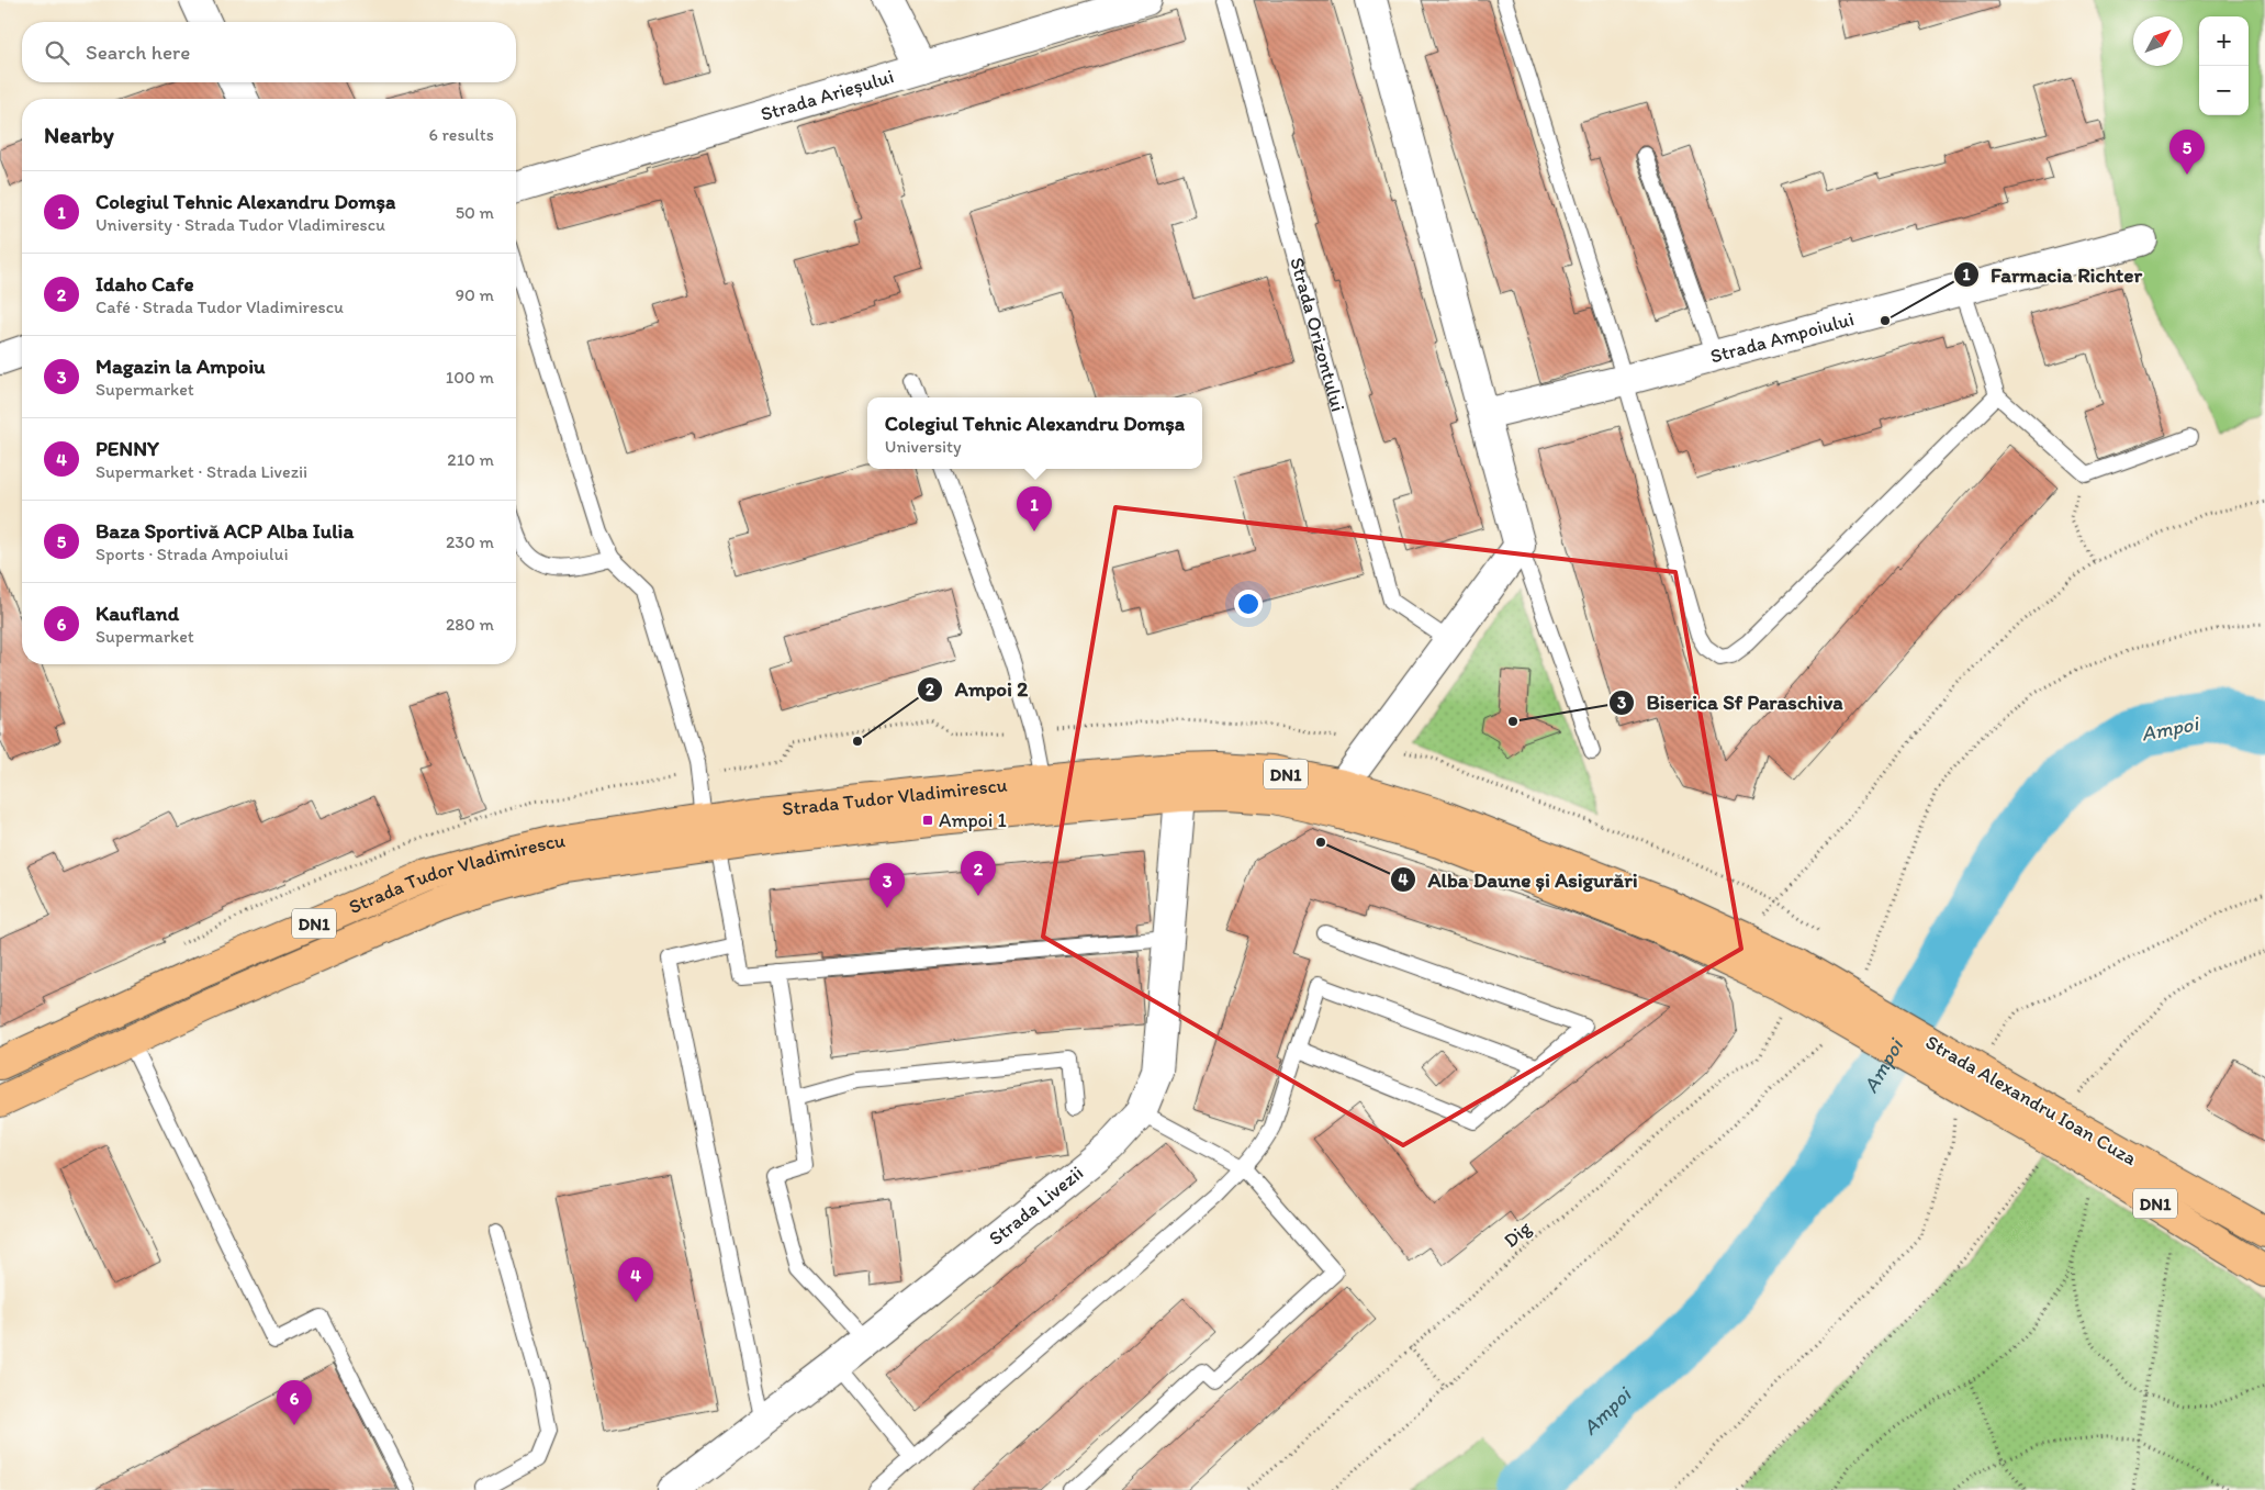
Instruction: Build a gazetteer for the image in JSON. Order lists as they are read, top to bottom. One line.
{"streets":{"main road":["DN1","Strada Tudor Vladimirescu","Strada Alexandru Ioan Cuza"],"street":["Strada Arieșului","Strada Ampoiului","Strada Livezii"],"lane":["Strada Orizontului"],"path":["Dig"]},"crossings":[["Strada Tudor Vladimirescu","Strada Alexandru Ioan Cuza"],["Strada Tudor Vladimirescu","Strada Livezii"],["Strada Tudor Vladimirescu","Dig"],["Strada Alexandru Ioan Cuza","Dig"]],"water":["Ampoi"],"places":{"other":["Farmacia Richter","Biserica Sf Paraschiva","Ampoi 2","Alba Daune și Asigurări"],"transit":["Ampoi 1"]},"north":"top right","page":{"map_buttons":["+","−"],"search":"Search here","heading":["Nearby","6 results"],"pins":["5","1","2","3","4","6"],"list":[{"mark":"1","name":"Colegiul Tehnic Alexandru Domșa","note":"University · Strada Tudor Vladimirescu","value":"50 m"},{"mark":"2","name":"Idaho Cafe","note":"Café · Strada Tudor Vladimirescu","value":"90 m"},{"mark":"3","name":"Magazin la Ampoiu","note":"Supermarket","value":"100 m"},{"mark":"4","name":"PENNY","note":"Supermarket · Strada Livezii","value":"210 m"},{"mark":"5","name":"Baza Sportivă ACP Alba Iulia","note":"Sports · Strada Ampoiului","value":"230 m"},{"mark":"6","name":"Kaufland","note":"Supermarket","value":"280 m"}],"popup":["Colegiul Tehnic Alexandru Domșa","University"]}}
